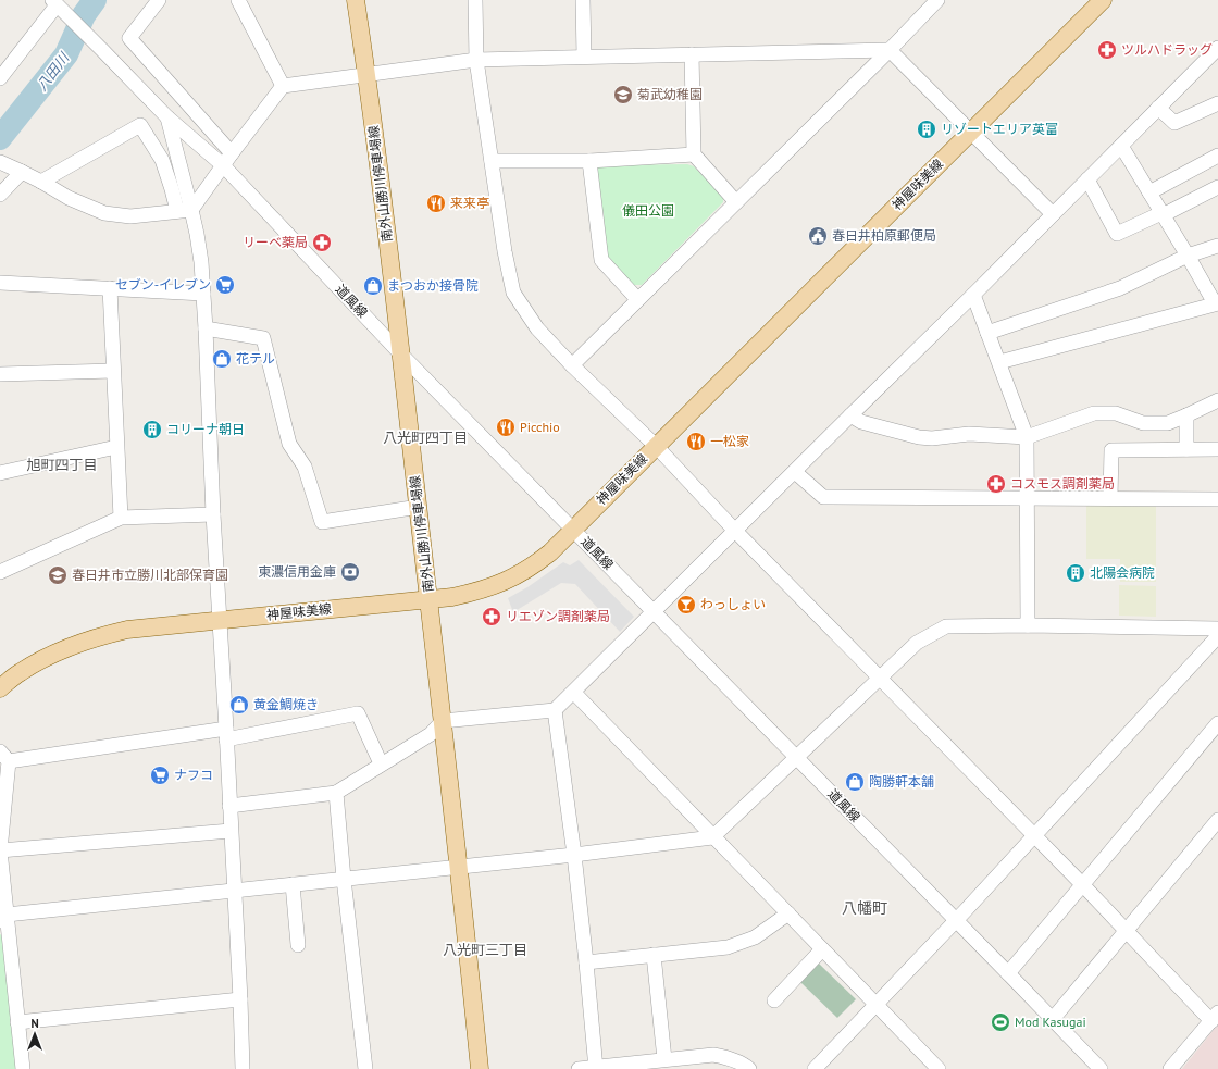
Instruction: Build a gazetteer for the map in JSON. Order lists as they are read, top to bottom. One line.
{"streets":{"main road":["南外山勝川停車場線","神屋味美線"],"street":["道風線"]},"crossings":[["南外山勝川停車場線","神屋味美線"],["南外山勝川停車場線","道風線"],["神屋味美線","道風線"]],"districts":["八光町四丁目","旭町四丁目","八幡町","八光町三丁目"],"water":["八田川"],"parks":["儀田公園"],"places":{"pharmacy":["ツルハドラッグ","リーベ薬局","コスモス調剤薬局","リエゾン調剤薬局"],"school or university":["菊武幼稚園","春日井市立勝川北部保育園"],"building":["リゾートエリア英富","コリーナ朝日","北陽会病院"],"restaurant":["来来亭","Picchio","一松家"],"public building":["春日井柏原郵便局"],"supermarket":["セブン-イレブン","ナフコ"],"shop":["まつおか接骨院","花テル","黄金鯛焼き","陶勝軒本舗"],"bank":["東濃信用金庫"],"bar":["わっしょい"],"sports":["Mod Kasugai"]},"north":"top"}
